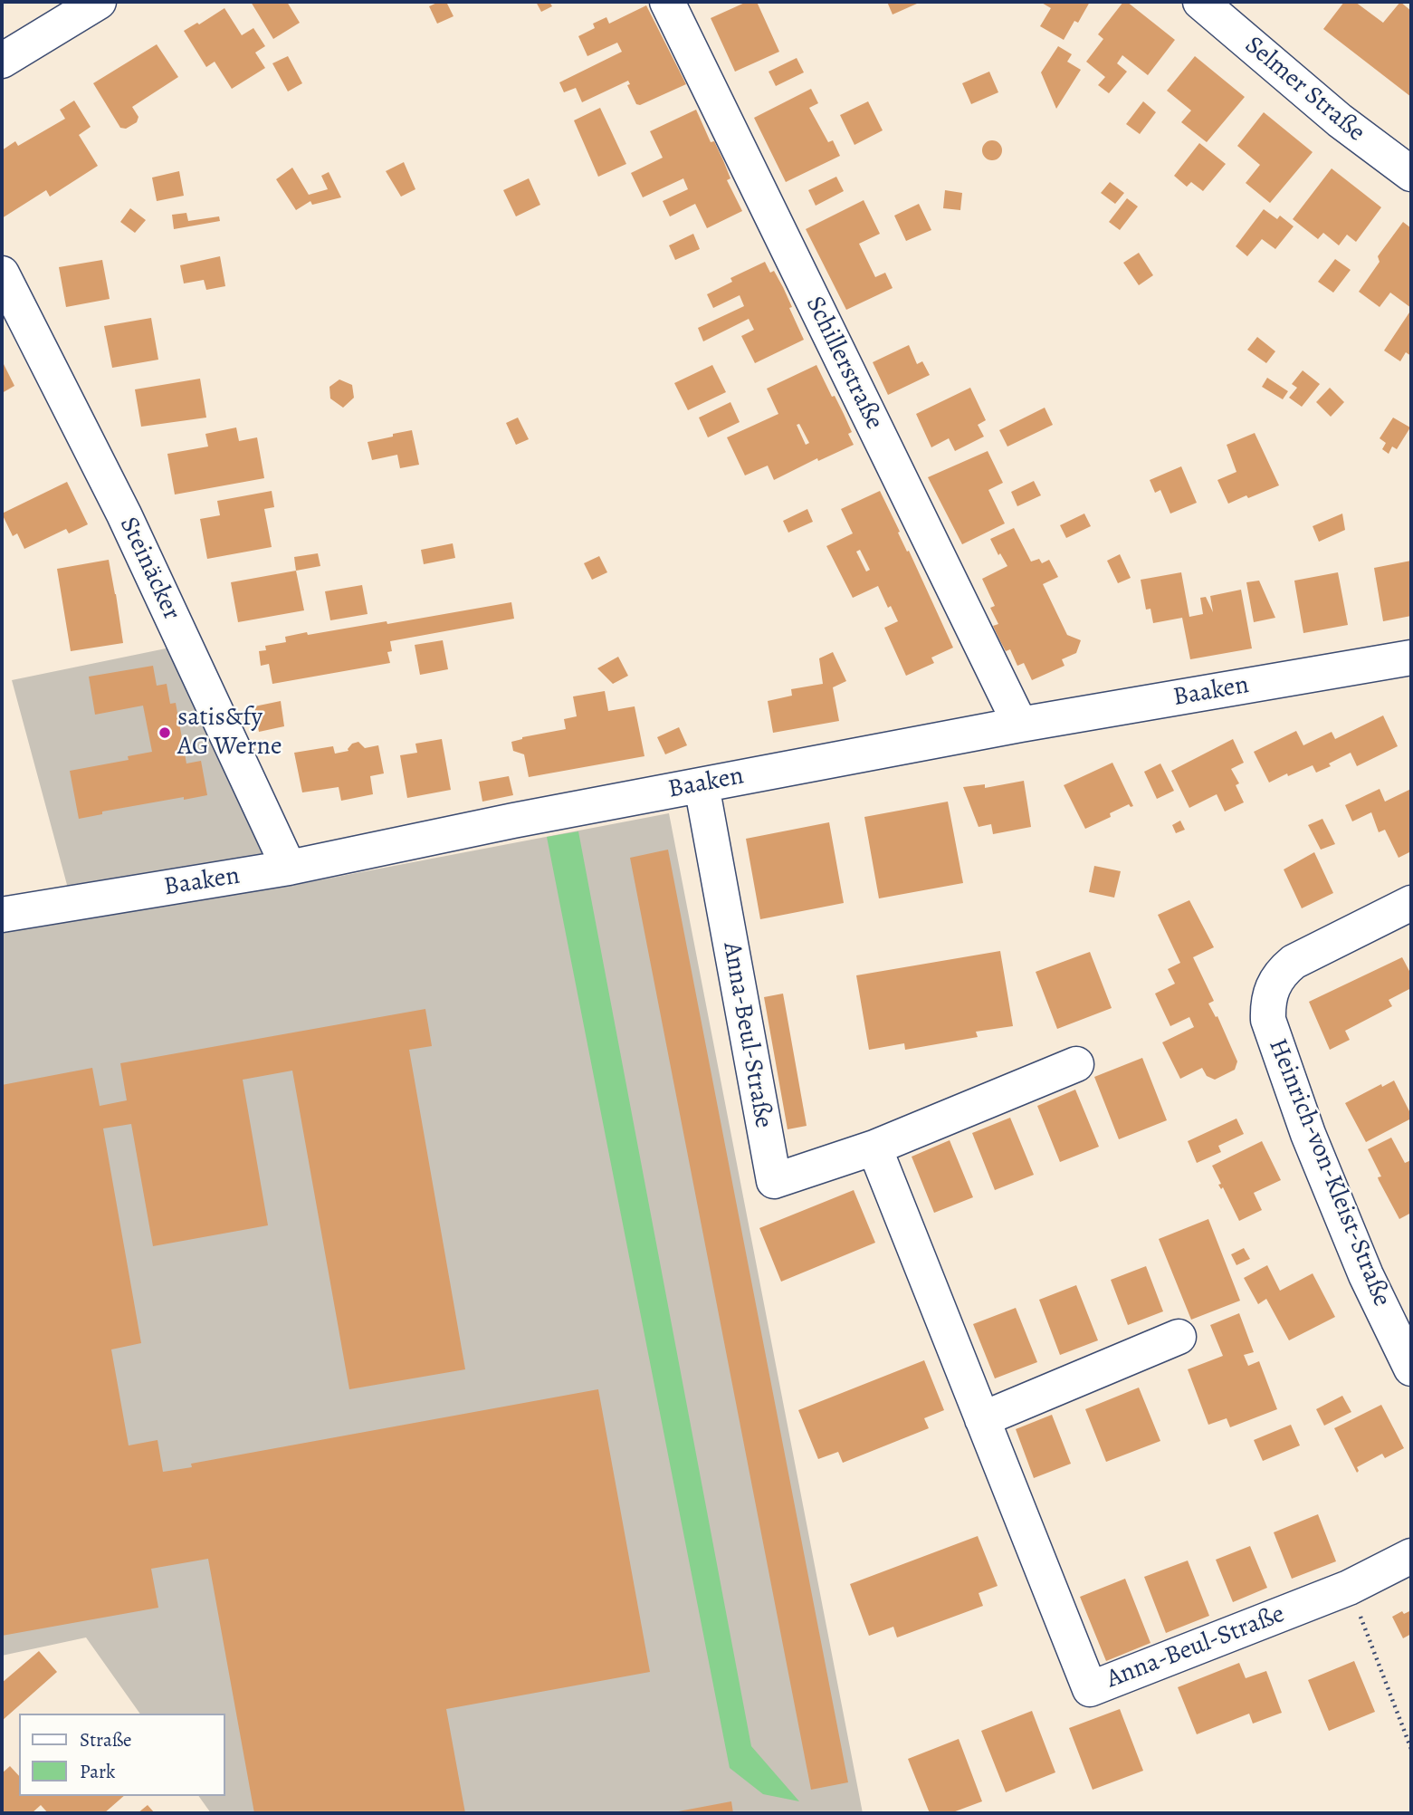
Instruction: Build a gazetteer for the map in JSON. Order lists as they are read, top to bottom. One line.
{"streets":{"street":["Selmer Straße","Schillerstraße","Steinäcker","Baaken","Anna-Beul-Straße","Heinrich-von-Kleist-Straße"]},"crossings":[["Schillerstraße","Baaken"],["Steinäcker","Baaken"],["Baaken","Anna-Beul-Straße"]],"places":["satis&fy AG Werne"],"legend":["Straße","Park"]}
